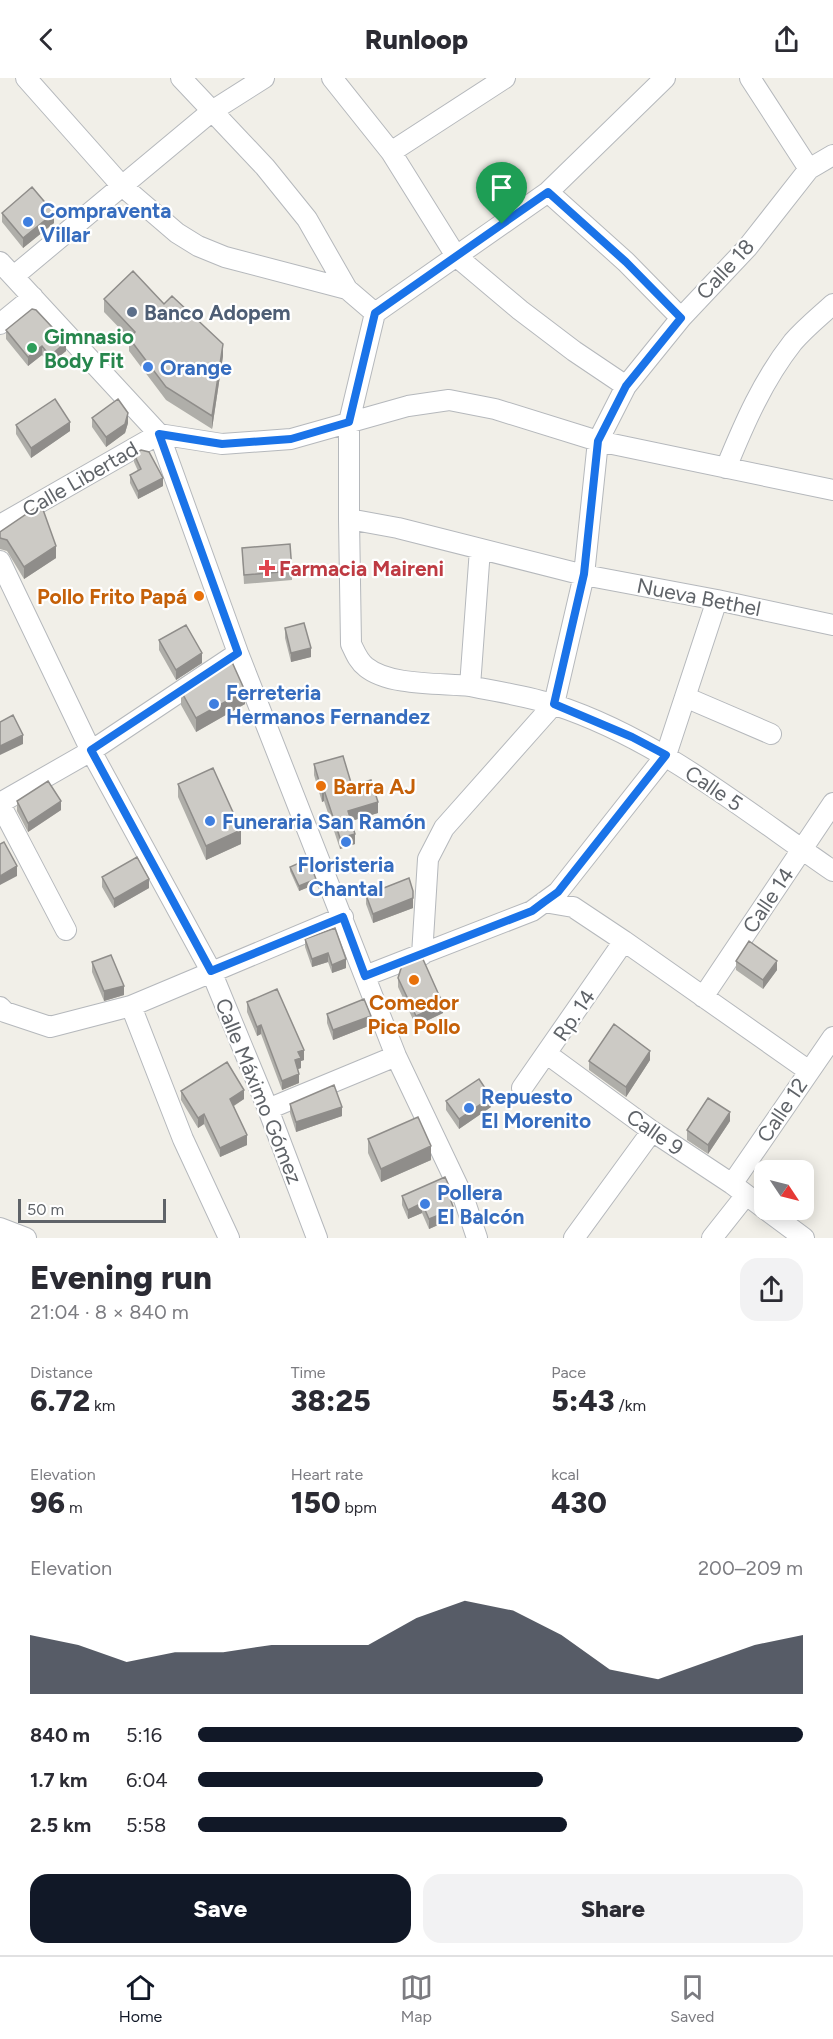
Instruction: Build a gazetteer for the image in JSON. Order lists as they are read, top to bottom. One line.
{"streets":{"street":["Calle 18","Calle Libertad","Nueva Bethel","Calle 5","Calle 14","Rp. 14","Calle Máximo Gómez","Calle 12","Calle 9"]},"crossings":[["Calle 18","Nueva Bethel"],["Calle 18","Calle 5"],["Nueva Bethel","Calle 5"],["Calle 5","Calle 14"],["Rp. 14","Calle 9"],["Calle 12","Calle 9"]],"places":{"other":["Compraventa Villar","Banco Adopem","Gimnasio Body Fit","Orange","Pollo Frito Papá","Ferreteria Hermanos Fernandez","Barra AJ","Funeraria San Ramón","Floristeria Chantal","Comedor Pica Pollo","Repuesto El Morenito","Pollera El Balcón"],"health":["Farmacia Maireni"]},"scale_bar":"50 m","north":"bottom right","page":{"header":"Runloop","scale":"50 m","heading":["Evening run","21:04 · 8 × 840 m"],"stats":[["Distance","6.72 km"],["Time","38:25"],["Pace","5:43 /km"],["Elevation","96 m"],["Heart rate","150 bpm"],["kcal","430"]],"chart":["Elevation","200–209 m"],"list":[{"name":"840 m","note":"5:16"},{"name":"1.7 km","note":"6:04"},{"name":"2.5 km","note":"5:58"}],"buttons":["Save","Share"],"tabs":["Home","Map","Saved"]}}
